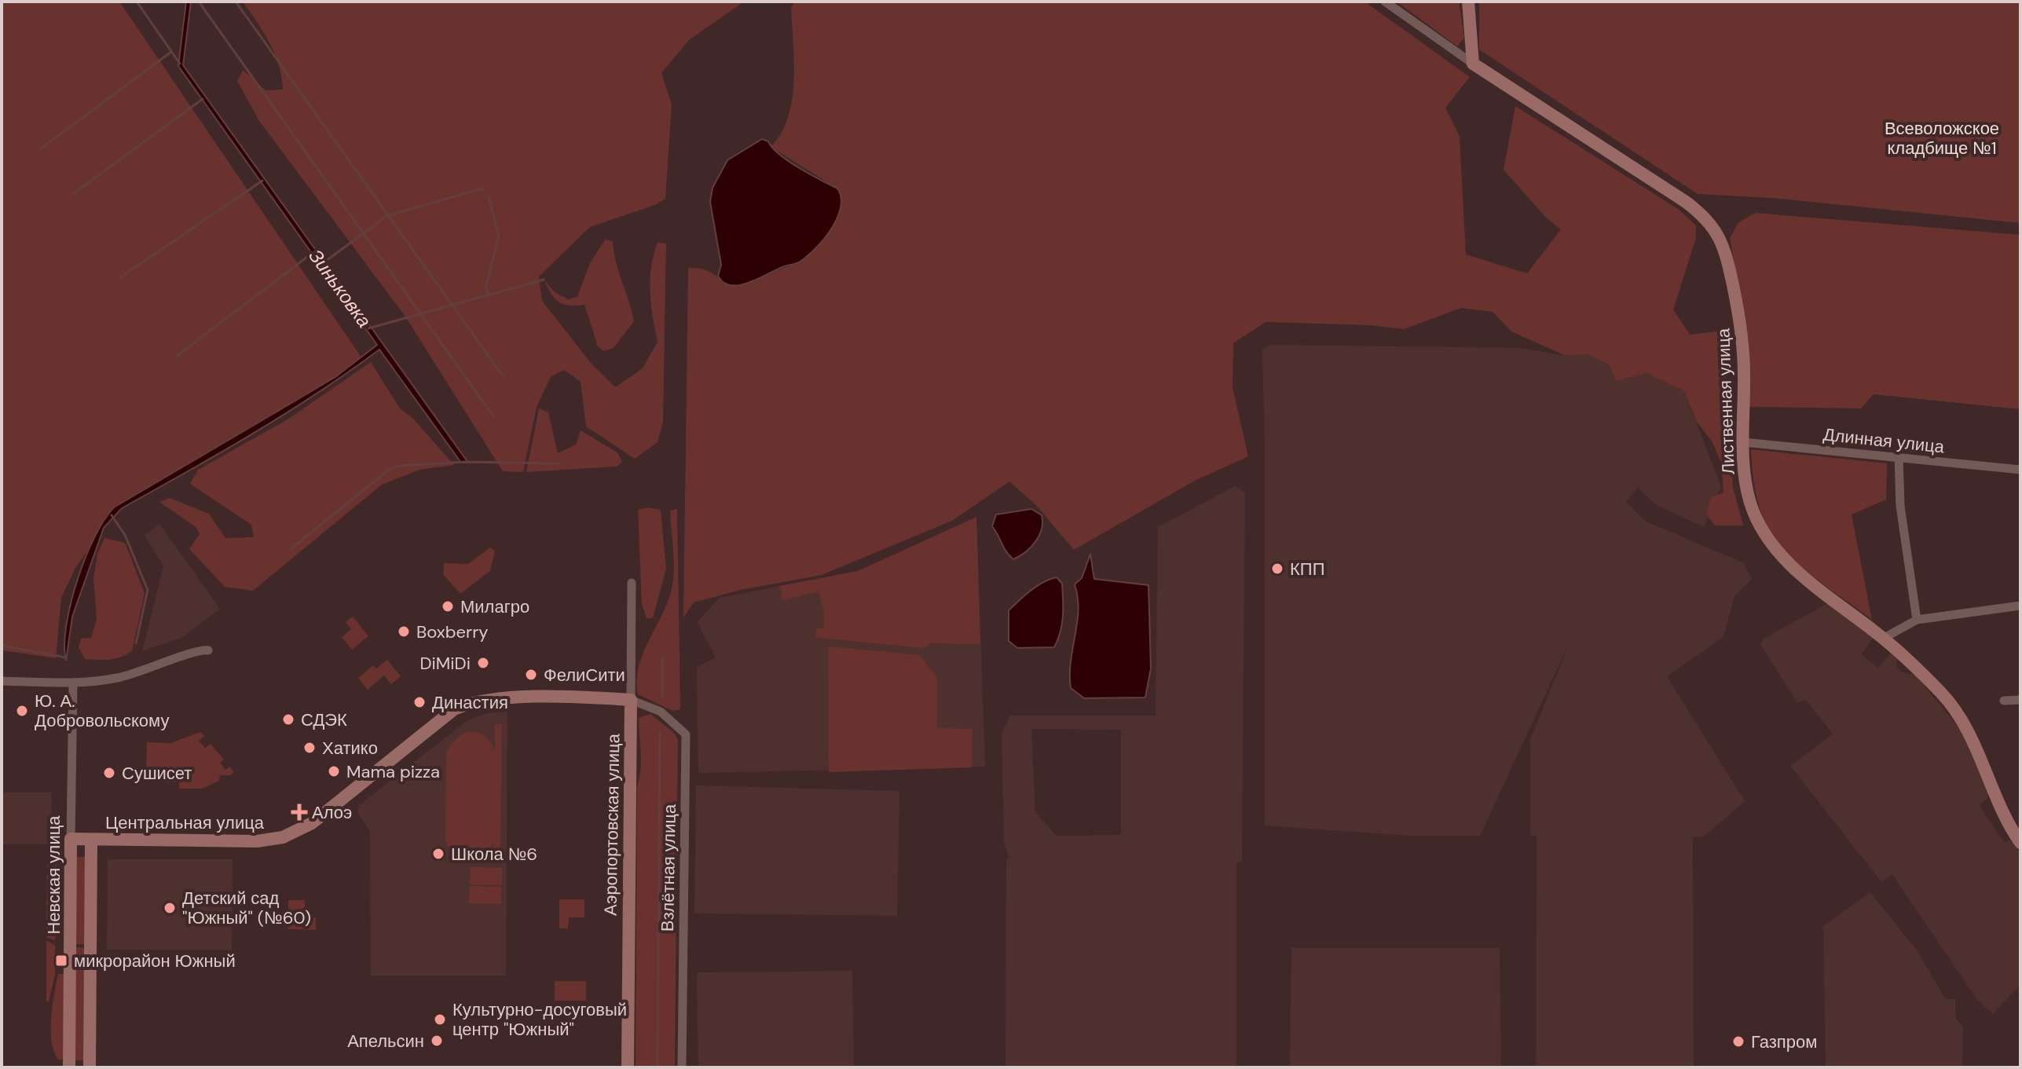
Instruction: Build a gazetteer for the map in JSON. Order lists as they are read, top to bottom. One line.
{"streets":{"street":["Лиственная улица","Длинная улица","Центральная улица","Аэропортовская улица","Взлётная улица","Невская улица"]},"crossings":[["Лиственная улица","Длинная улица"],["Центральная улица","Аэропортовская улица"],["Центральная улица","Взлётная улица"],["Центральная улица","Невская улица"],["Аэропортовская улица","Взлётная улица"]],"water":["Зиньковка"],"parks":["Всеволожское кладбище №1"],"places":{"other":["КПП","Милагро","Boxberry","DiMiDi","ФелиСити","Династия","Ю. А. Добровольскому","СДЭК","Хатико","Mama pizza","Сушисет","Школа №6","Детский сад \"Южный\" (№60)","Культурно-досуговый центр \"Южный\"","Апельсин","Газпром"],"health":["Алоэ"],"transit":["микрорайон Южный"]}}
